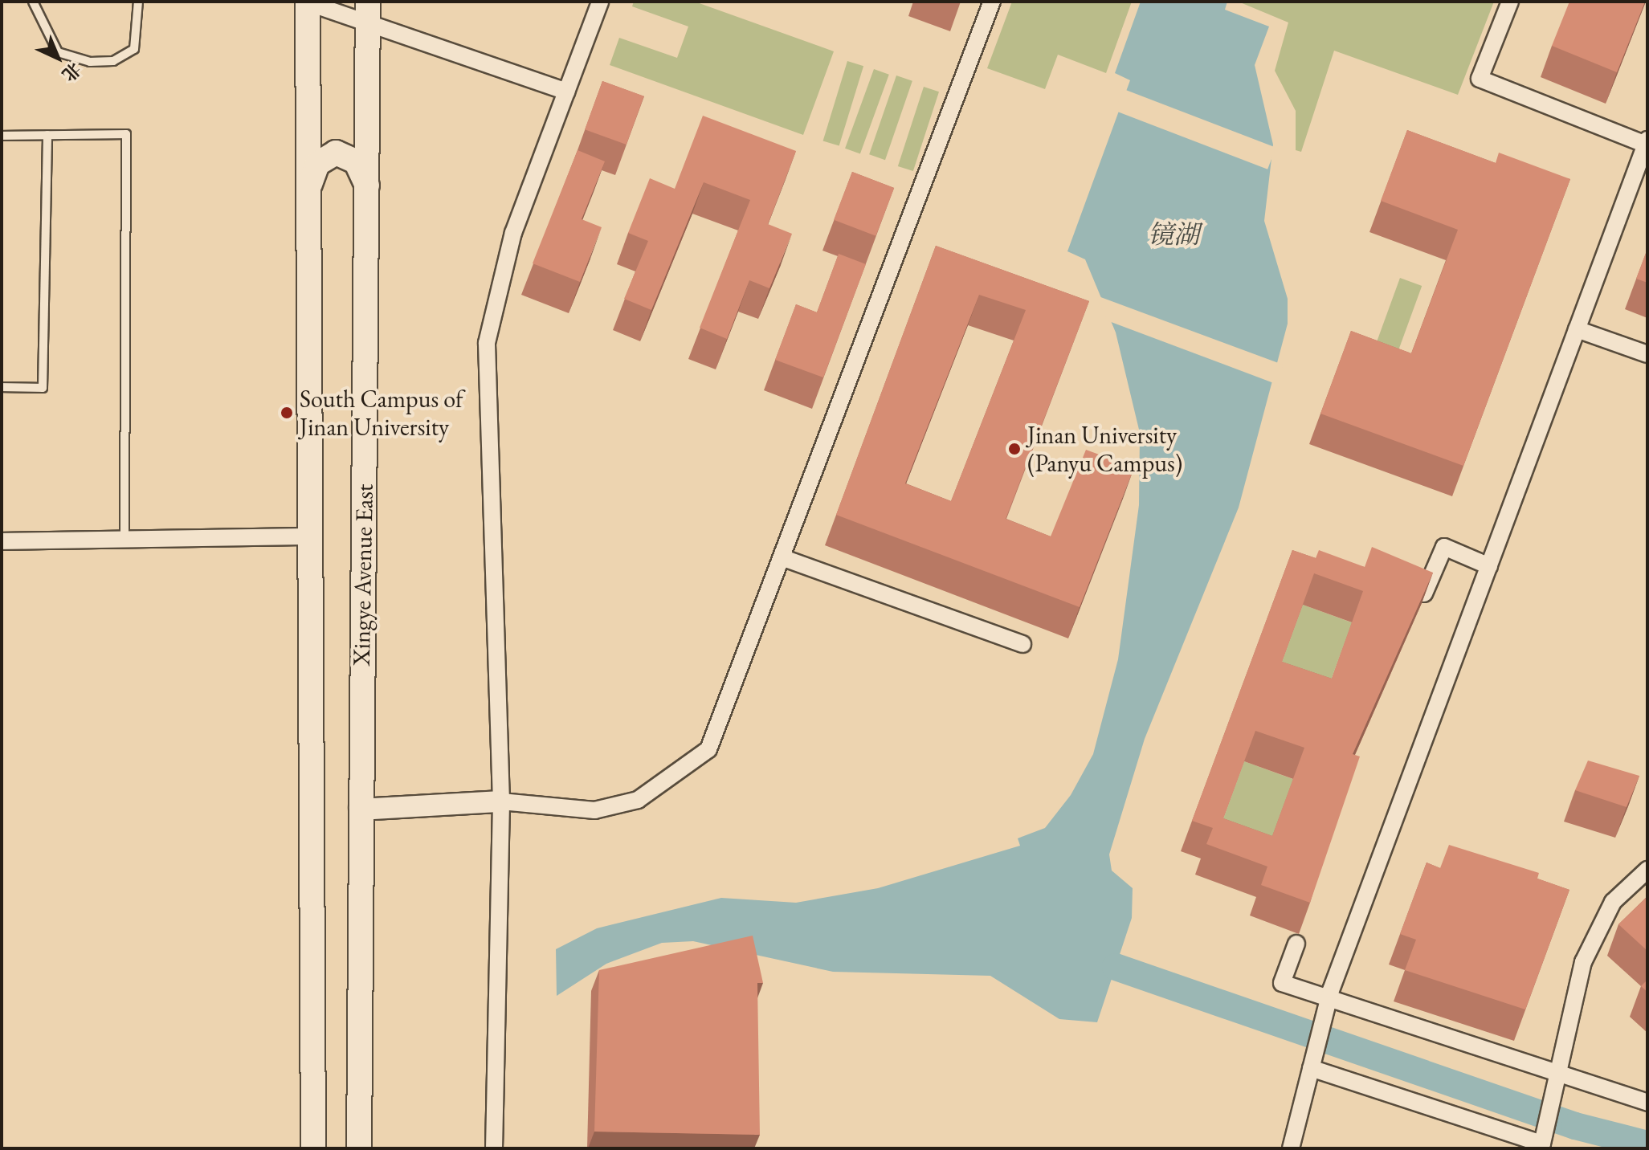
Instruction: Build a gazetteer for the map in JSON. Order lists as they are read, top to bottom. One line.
{"streets":{"main road":["Xingye Avenue East"]},"water":["镜湖"],"places":["South Campus of Jinan University","Jinan University (Panyu Campus)"],"north":"bottom right"}
